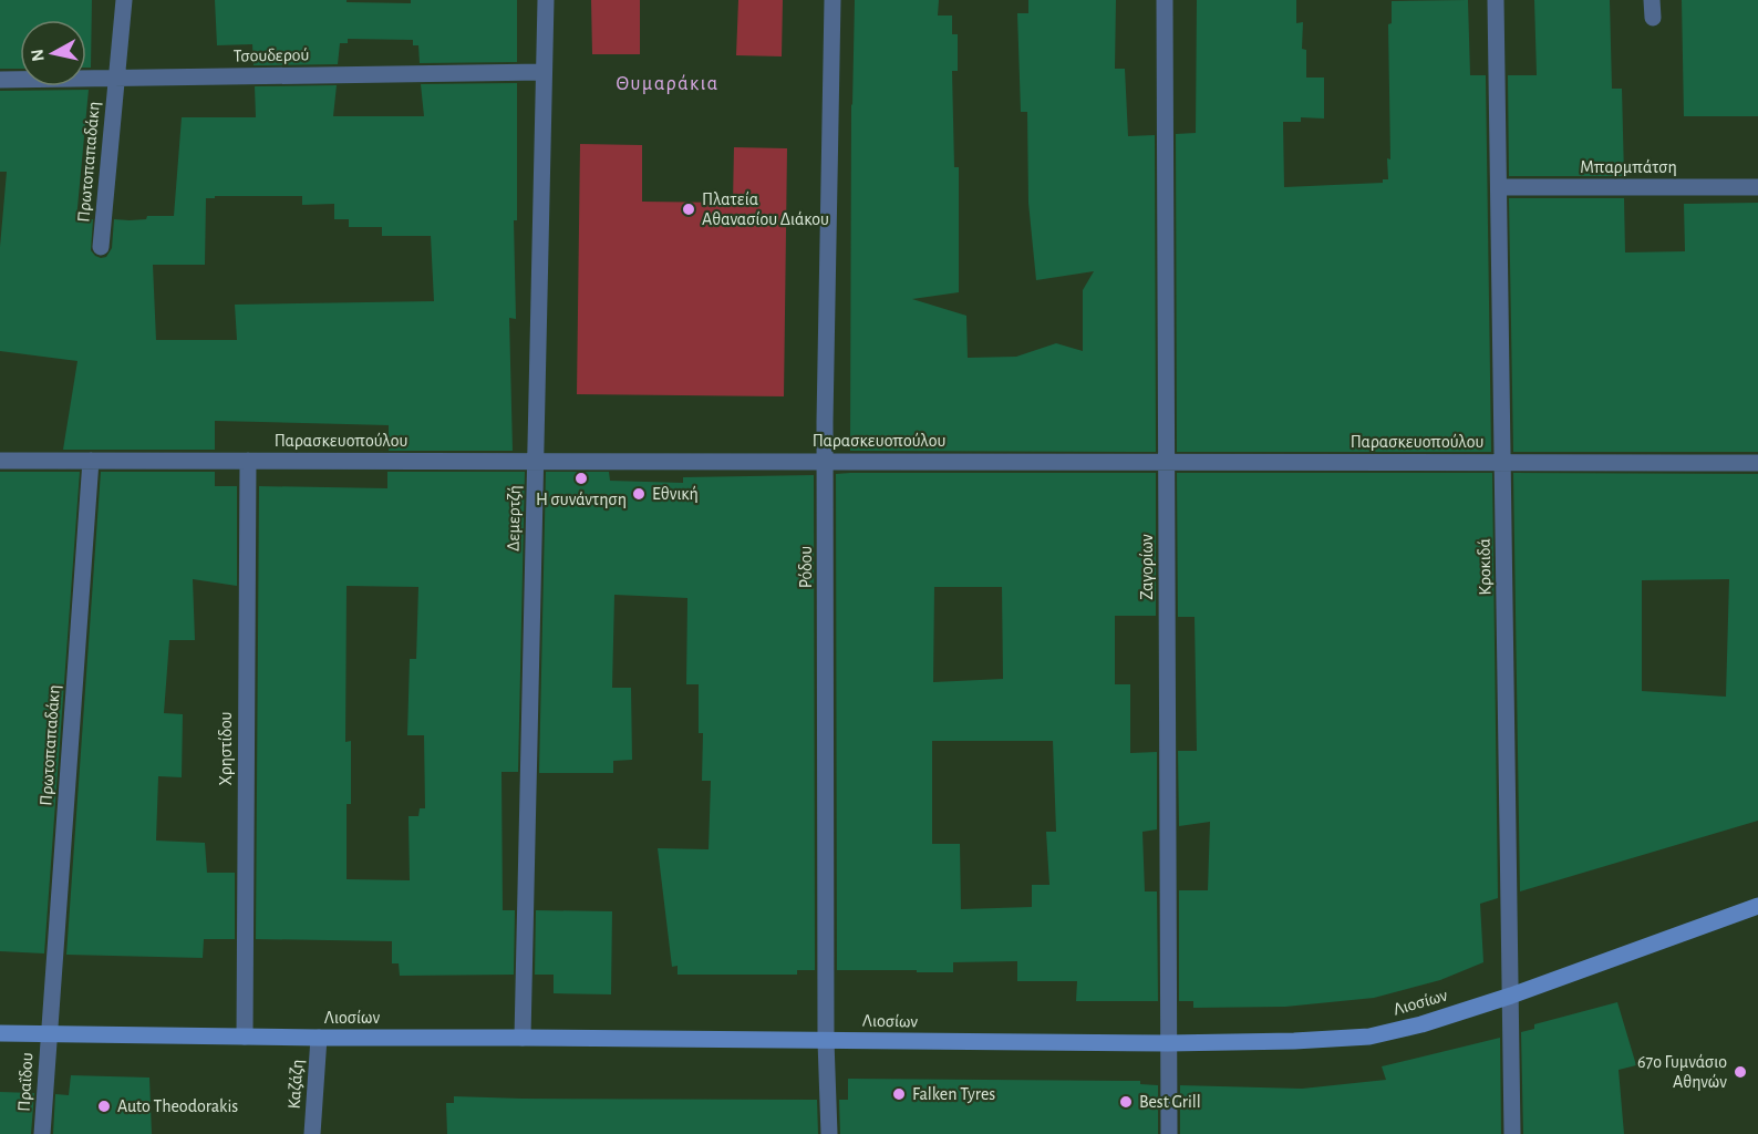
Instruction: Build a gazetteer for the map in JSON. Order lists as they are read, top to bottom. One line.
{"streets":{"main road":["Λιοσίων"],"street":["Τσουδερού","Πρωτοπαπαδάκη","Μπαρμπάτση","Παρασκευοπούλου","Δεμερτζή","Ρόδου","Ζαγορίων","Κροκιδά","Χρηστίδου","Πραΐδου","Καζάζη"]},"crossings":[["Τσουδερού","Πρωτοπαπαδάκη"],["Τσουδερού","Δεμερτζή"],["Πρωτοπαπαδάκη","Παρασκευοπούλου"],["Πρωτοπαπαδάκη","Λιοσίων"],["Πρωτοπαπαδάκη","Πραΐδου"],["Μπαρμπάτση","Κροκιδά"],["Παρασκευοπούλου","Δεμερτζή"],["Παρασκευοπούλου","Ρόδου"],["Παρασκευοπούλου","Ζαγορίων"],["Παρασκευοπούλου","Κροκιδά"],["Παρασκευοπούλου","Χρηστίδου"],["Δεμερτζή","Λιοσίων"],["Ρόδου","Λιοσίων"],["Ζαγορίων","Λιοσίων"],["Κροκιδά","Λιοσίων"],["Χρηστίδου","Λιοσίων"],["Λιοσίων","Πραΐδου"],["Λιοσίων","Καζάζη"]],"districts":["Θυμαράκια"],"places":["Πλατεία Αθανασίου Διάκου","Η συνάντηση","Εθνική","67ο Γυμνάσιο Αθηνών","Falken Tyres","Best Grill","Auto Theodorakis"],"north":"left"}
